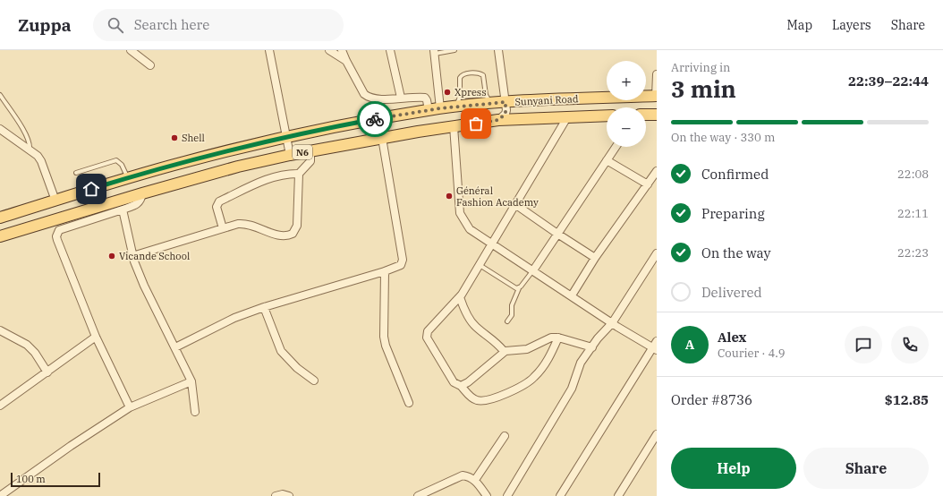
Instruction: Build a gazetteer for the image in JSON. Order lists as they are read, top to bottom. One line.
{"streets":{"main road":["Sunyani Road","N6"]},"places":["Xpress","Shell","Général Fashion Academy","Vicande School"],"scale_bar":"100 m","page":{"header":"Zuppa","search":"Search here","nav":["Map","Layers","Share"],"heading":["3 min","Arriving in","22:39–22:44"],"panel":["Alex","Courier · 4.9","Order #8736","$12.85"],"map_buttons":["+","−"],"bar":"On the way · 330 m","list":[["Confirmed","22:08"],["Preparing","22:11"],["On the way","22:23"],"Delivered"],"round":"A","buttons":["Help","Share"],"scale":"100 m"}}
